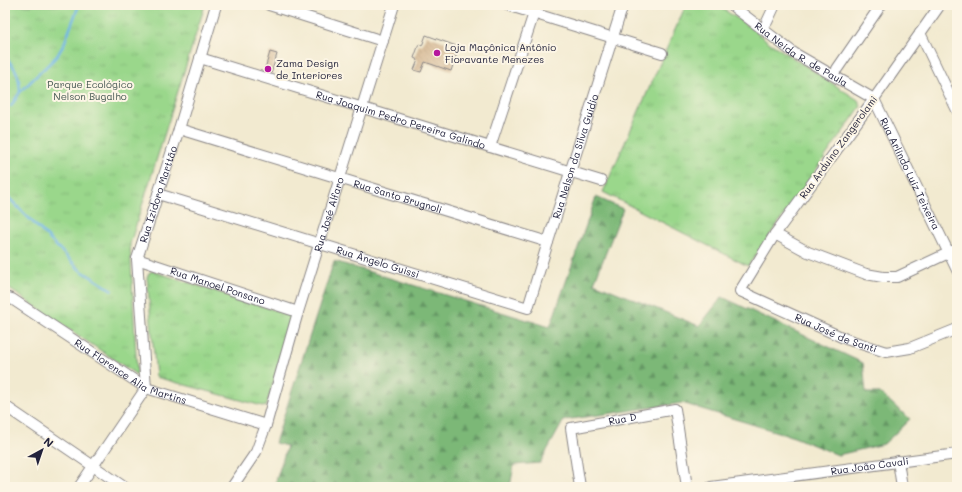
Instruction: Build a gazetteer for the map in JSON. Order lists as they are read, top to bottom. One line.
{"streets":{"street":["Rua Neida R. de Paula","Rua Joaquim Pedro Pereira Galindo","Rua Arduino Zangerolami","Rua Nelson da Silva Guidio","Rua Arlindo Luiz Teixeira","Rua Izidoro Marttão","Rua Santo Brugnoli","Rua José Alfaro","Rua Ângelo Guissi","Rua Manoel Ponsano","Rua José de Santi","Rua Florence Alia Martins","Rua D","Rua João Cavali"]},"crossings":[["Rua Neida R. de Paula","Rua Arduino Zangerolami"],["Rua Neida R. de Paula","Rua Arlindo Luiz Teixeira"],["Rua Joaquim Pedro Pereira Galindo","Rua Nelson da Silva Guidio"],["Rua Joaquim Pedro Pereira Galindo","Rua Izidoro Marttão"],["Rua Joaquim Pedro Pereira Galindo","Rua José Alfaro"],["Rua Arduino Zangerolami","Rua Arlindo Luiz Teixeira"],["Rua Arduino Zangerolami","Rua José de Santi"],["Rua Nelson da Silva Guidio","Rua Santo Brugnoli"],["Rua Nelson da Silva Guidio","Rua Ângelo Guissi"],["Rua Izidoro Marttão","Rua Santo Brugnoli"],["Rua Izidoro Marttão","Rua Ângelo Guissi"],["Rua Izidoro Marttão","Rua Manoel Ponsano"],["Rua Izidoro Marttão","Rua Florence Alia Martins"],["Rua Santo Brugnoli","Rua José Alfaro"],["Rua José Alfaro","Rua Ângelo Guissi"],["Rua José Alfaro","Rua Manoel Ponsano"],["Rua José Alfaro","Rua Florence Alia Martins"]],"parks":["Parque Ecológico Nelson Bugalho"],"places":["Loja Maçônica Antônio Fioravante Menezes","Zama Design de Interiores"],"north":"top right"}
